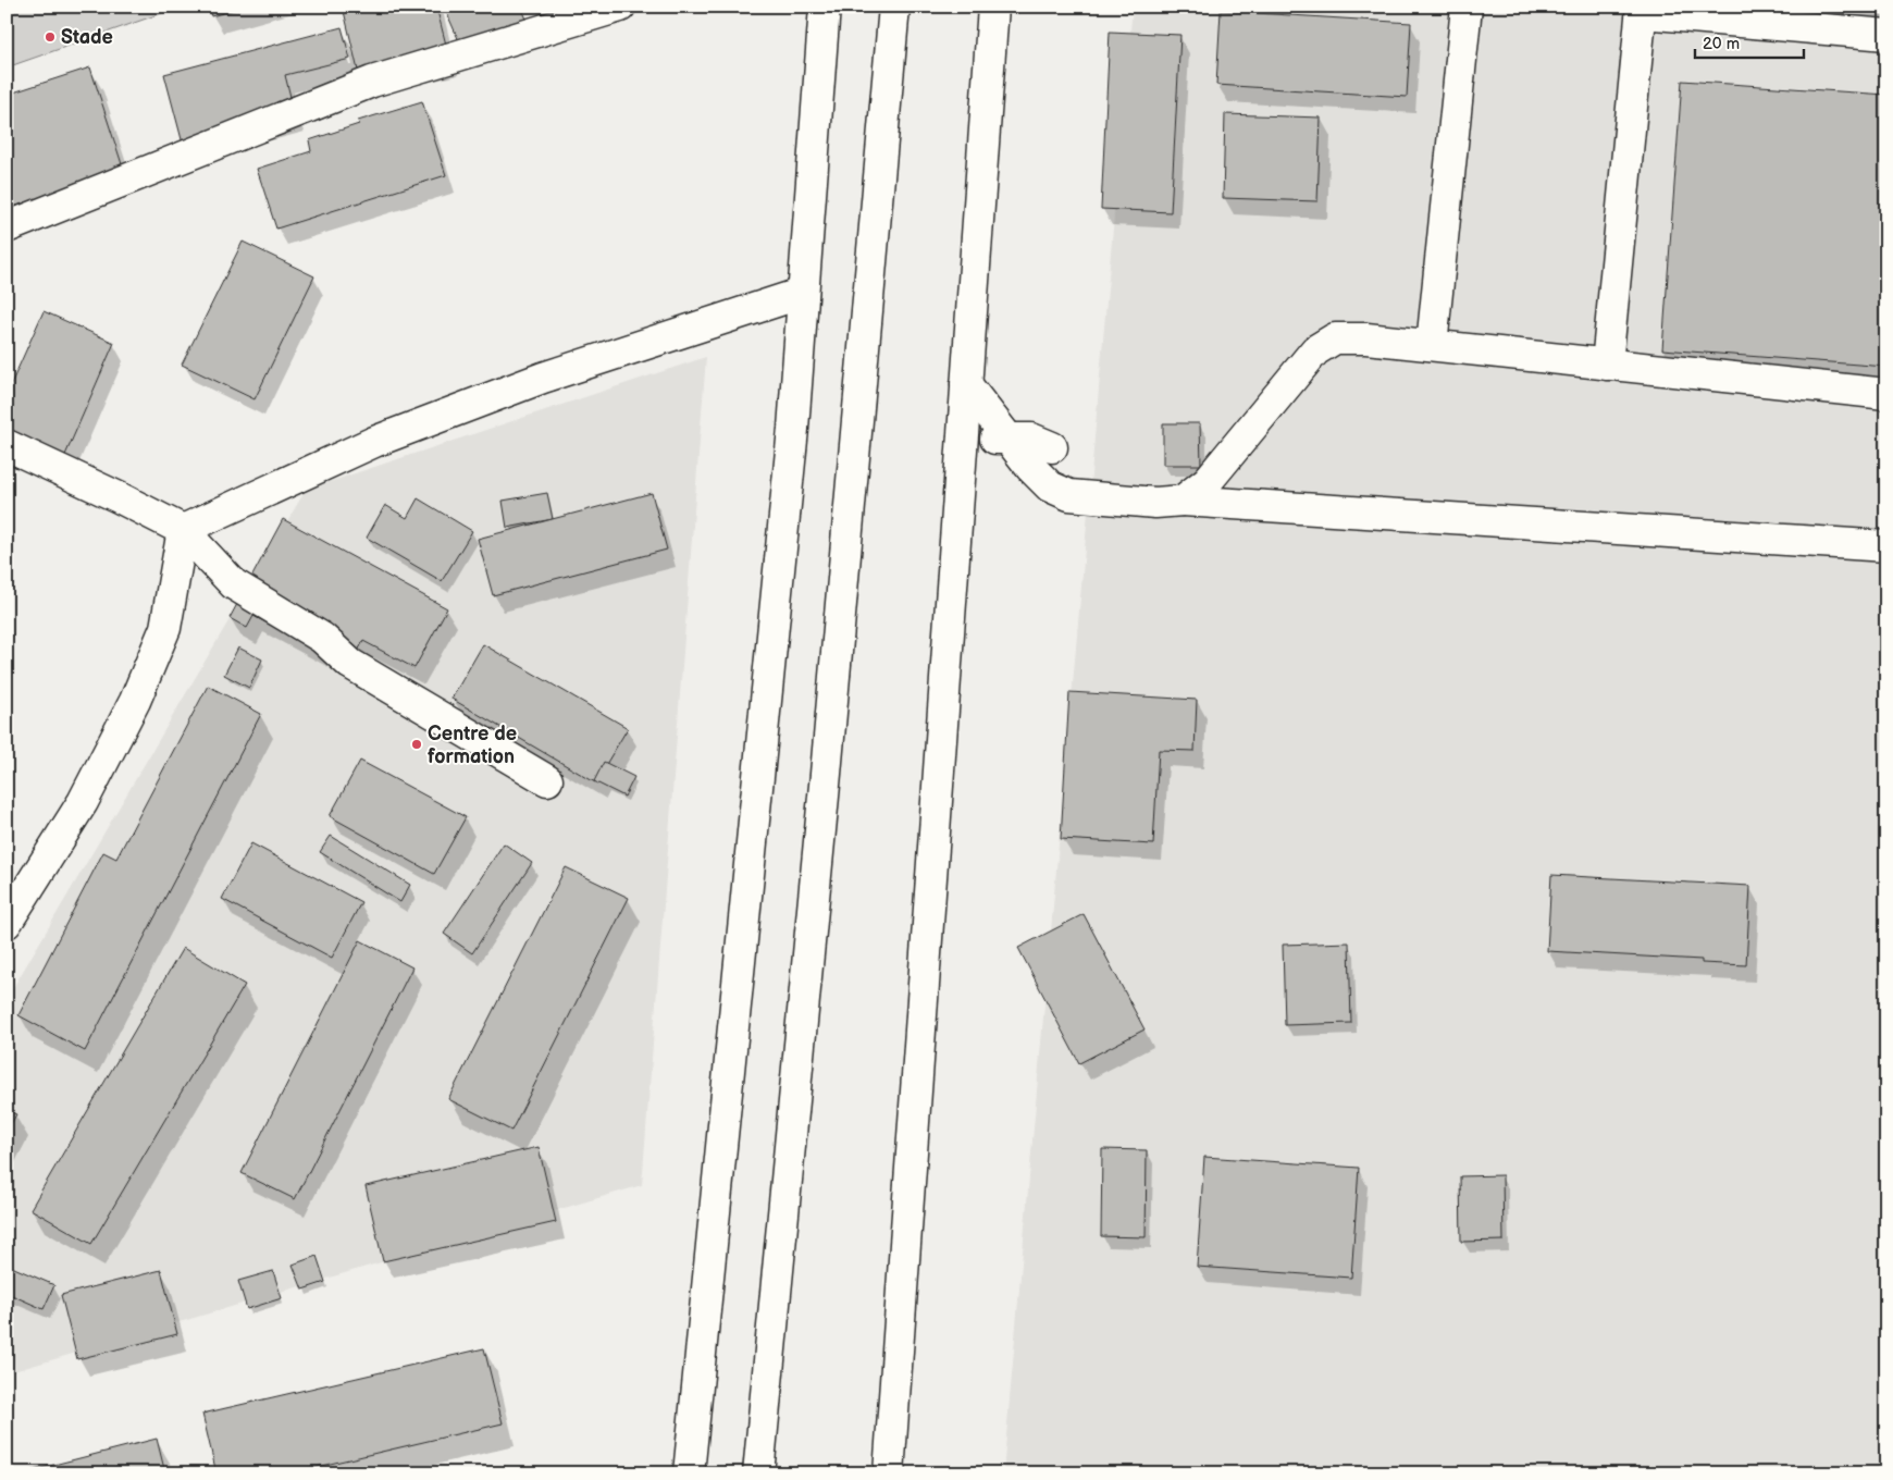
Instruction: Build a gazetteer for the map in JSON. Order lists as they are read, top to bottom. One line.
{"places":["Stade","Centre de formation"],"scale_bar":"20 m"}
